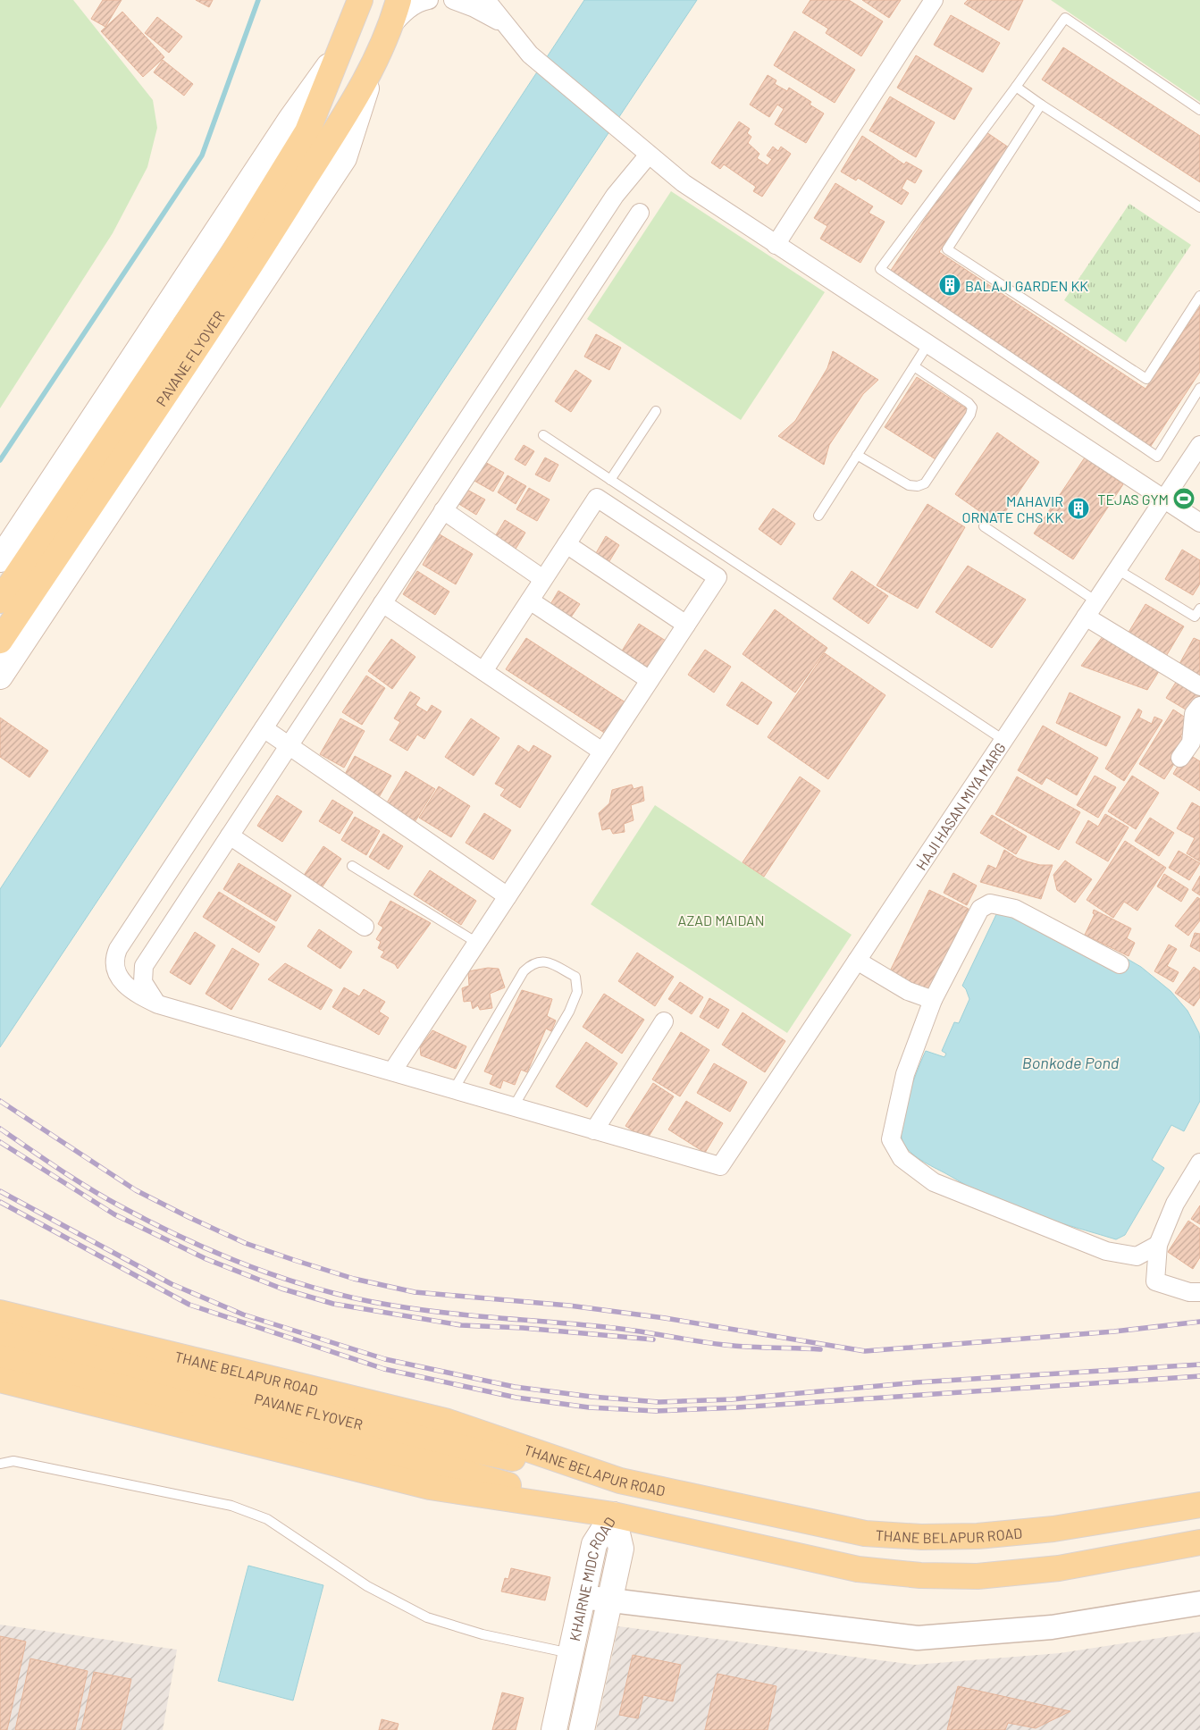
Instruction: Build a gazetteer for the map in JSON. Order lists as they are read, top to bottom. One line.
{"streets":{"main road":["PAVANE FLYOVER","THANE BELAPUR ROAD","KHAIRNE MIDC ROAD"],"street":["HAJI HASAN MIYA MARG"]},"crossings":[["PAVANE FLYOVER","THANE BELAPUR ROAD"],["PAVANE FLYOVER","KHAIRNE MIDC ROAD"]],"water":["Bonkode Pond"],"parks":["AZAD MAIDAN"],"places":{"building":["BALAJI GARDEN KK","MAHAVIR ORNATE CHS KK"],"sports":["TEJAS GYM"]}}
